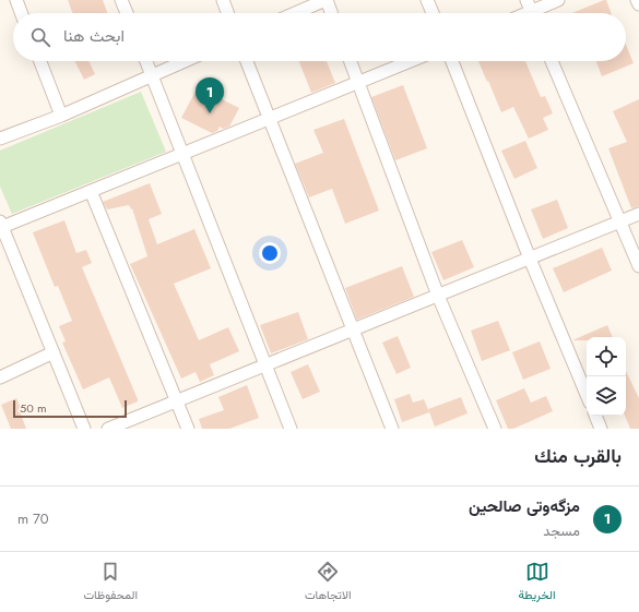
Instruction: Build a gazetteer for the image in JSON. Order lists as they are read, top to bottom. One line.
{"scale_bar":"50 m","page":{"search":"ابحث هنا","pins":"1","scale":"50 m","heading":"بالقرب منك","list":[{"mark":"1","name":"مزگەوتی صالحین","note":"مسجد","value":"70 m"}],"nav":["الخريطة","الاتجاهات","المحفوظات"]}}
